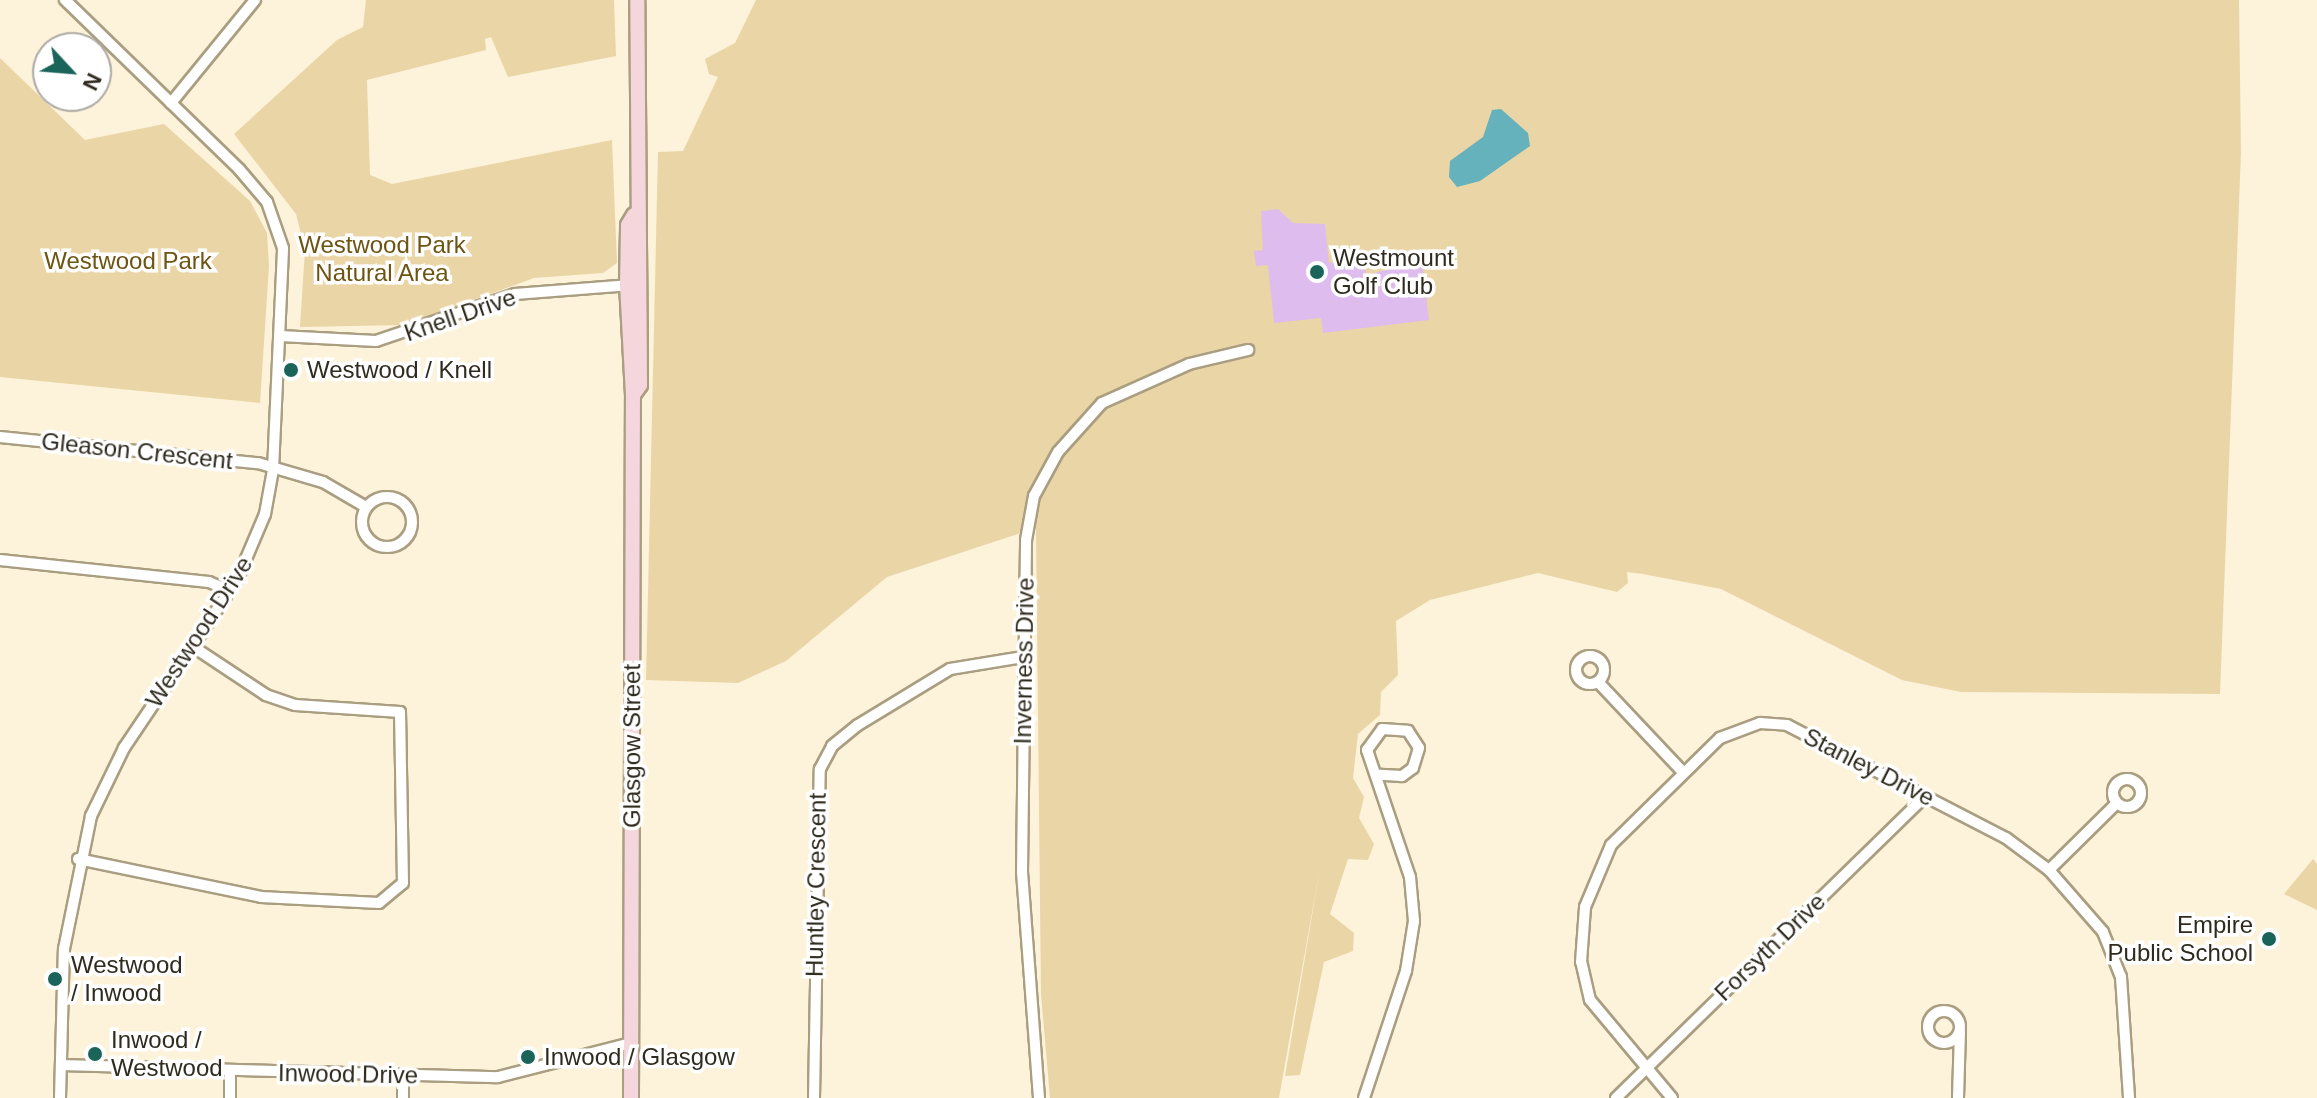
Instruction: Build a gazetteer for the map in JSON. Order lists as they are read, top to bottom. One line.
{"streets":{"street":["Knell Drive","Gleason Crescent","Westwood Drive","Inverness Drive","Glasgow Street","Stanley Drive","Huntley Crescent","Forsyth Drive","Inwood Drive"]},"crossings":[["Knell Drive","Westwood Drive"],["Knell Drive","Glasgow Street"],["Gleason Crescent","Westwood Drive"],["Westwood Drive","Inwood Drive"],["Inverness Drive","Huntley Crescent"],["Glasgow Street","Inwood Drive"],["Stanley Drive","Forsyth Drive"]],"parks":["Westwood Park Natural Area","Westwood Park"],"places":["Westmount Golf Club","Westwood / Knell","Empire Public School","Westwood / Inwood","Inwood / Westwood","Inwood / Glasgow"],"north":"bottom right"}
